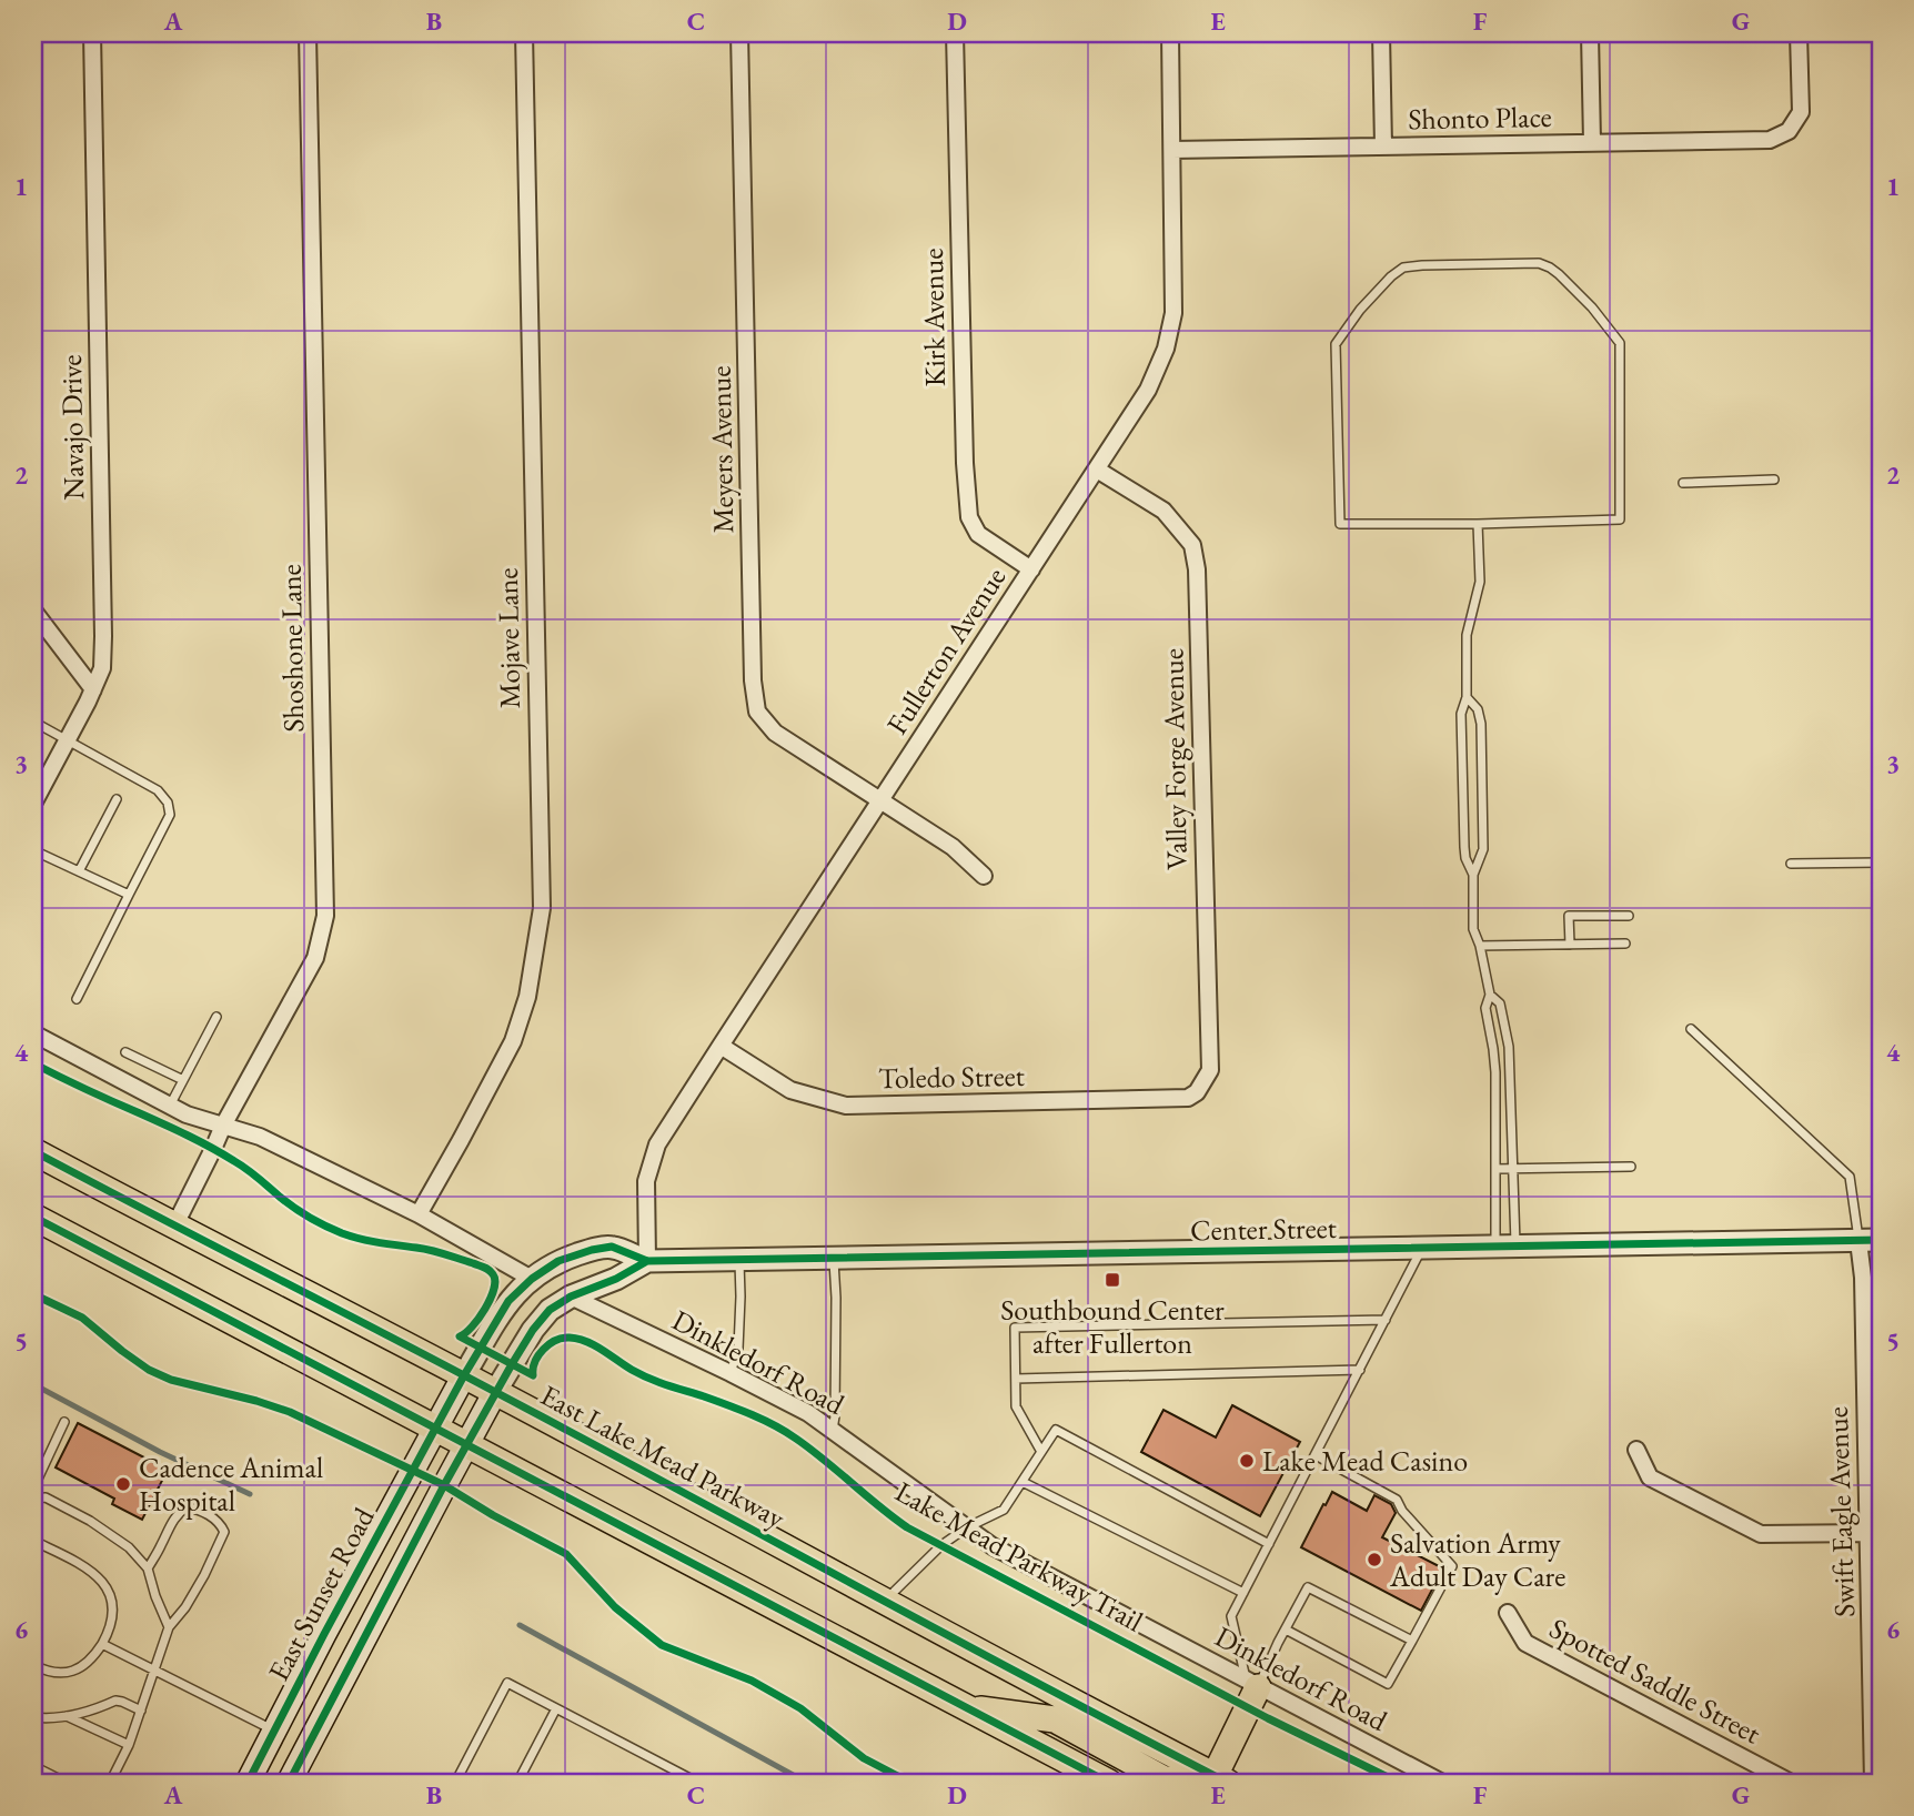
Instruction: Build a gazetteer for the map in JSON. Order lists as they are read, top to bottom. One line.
{"streets":{"main road":["Center Street","East Lake Mead Parkway","East Sunset Road"],"street":["Shonto Place","Kirk Avenue","Navajo Drive","Meyers Avenue","Mojave Lane","Shoshone Lane","Fullerton Avenue","Valley Forge Avenue","Toledo Street","Dinkledorf Road","Swift Eagle Avenue","Spotted Saddle Street"],"cycle path":["Lake Mead Parkway Trail"]},"crossings":[["Shonto Place","Fullerton Avenue"],["Kirk Avenue","Fullerton Avenue"],["Meyers Avenue","Fullerton Avenue"],["Shoshone Lane","East Lake Mead Parkway"],["Fullerton Avenue","Valley Forge Avenue"],["Fullerton Avenue","Toledo Street"],["Fullerton Avenue","Center Street"],["Valley Forge Avenue","Toledo Street"],["Center Street","Dinkledorf Road"],["Center Street","East Lake Mead Parkway"],["Center Street","Swift Eagle Avenue"],["Center Street","East Sunset Road"]],"places":{"transit":["Southbound Center after Fullerton"],"other":["Lake Mead Casino","Cadence Animal Hospital","Salvation Army Adult Day Care"]},"grid":{"columns":["A","B","C","D","E","F","G"],"rows":["1","2","3","4","5","6"]}}
